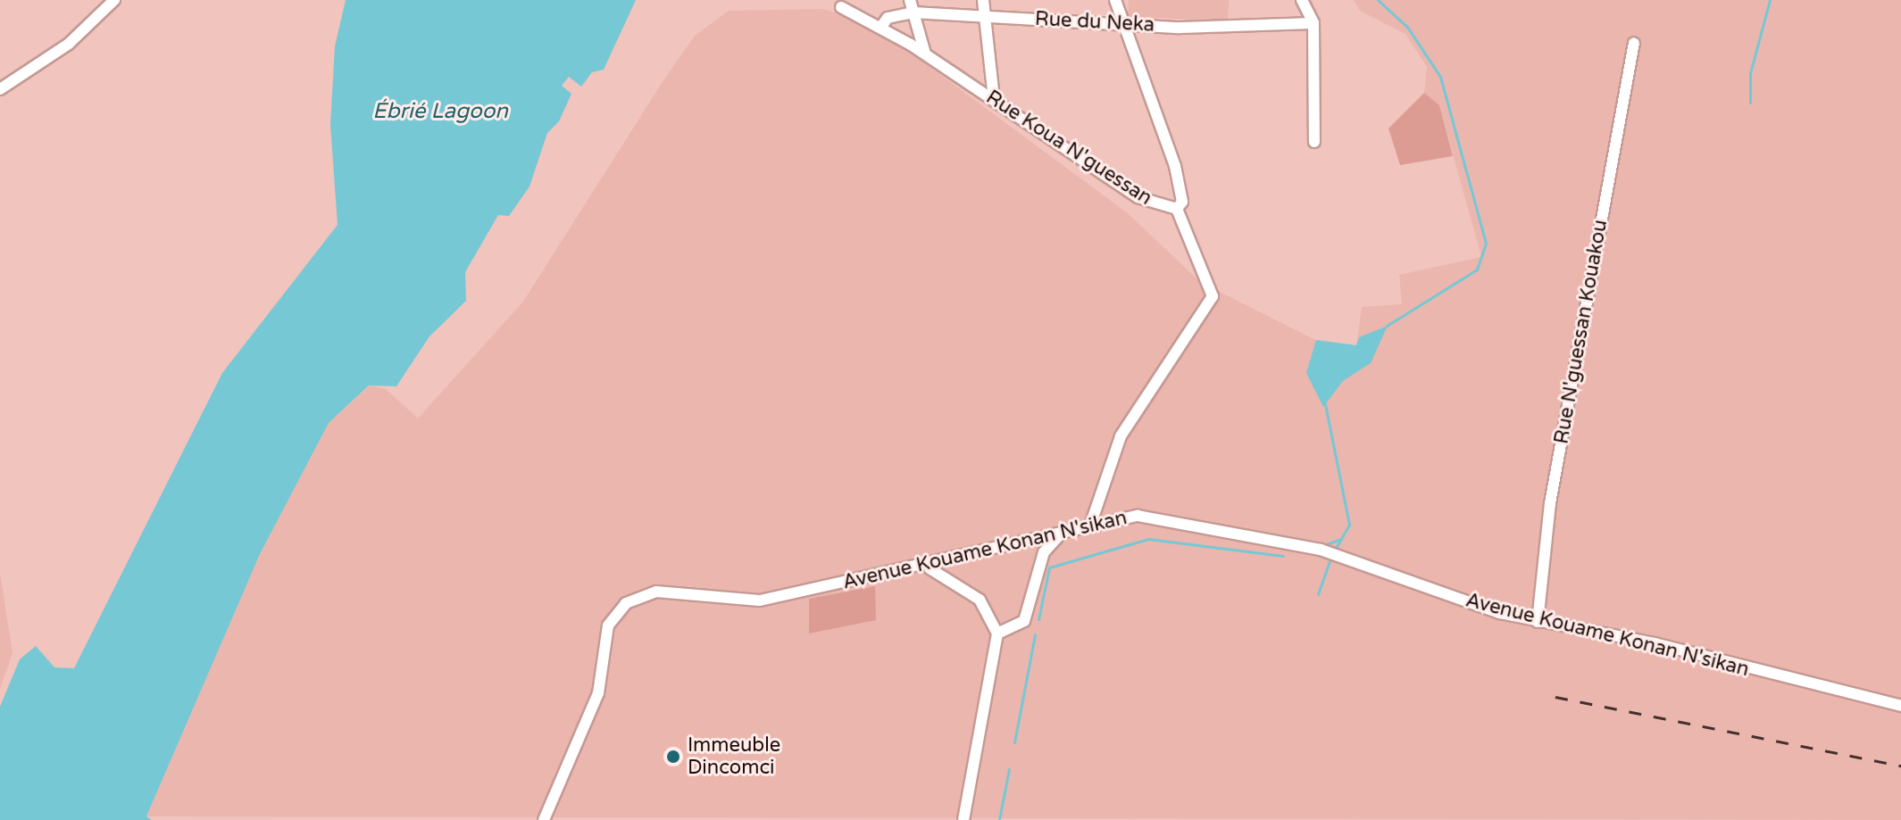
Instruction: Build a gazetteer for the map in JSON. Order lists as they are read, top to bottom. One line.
{"streets":{"street":["Rue du Neka","Rue Koua N'guessan","Rue N'guessan Kouakou","Avenue Kouame Konan N'sikan"]},"crossings":[["Rue du Neka","Rue Koua N'guessan"],["Rue Koua N'guessan","Avenue Kouame Konan N'sikan"],["Rue N'guessan Kouakou","Avenue Kouame Konan N'sikan"]],"water":["Ébrié Lagoon"],"places":["Immeuble Dincomci"]}
